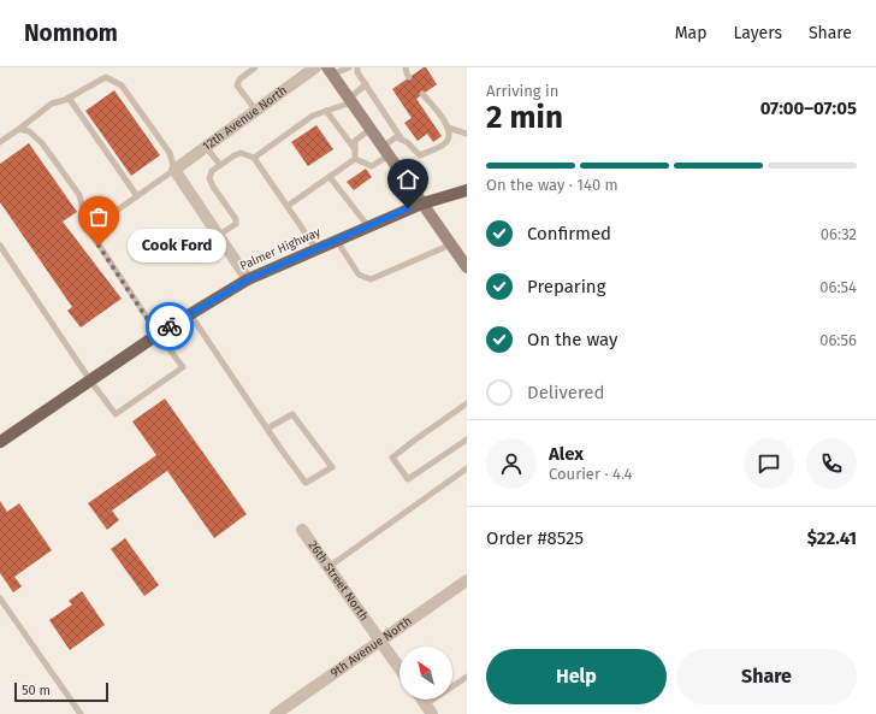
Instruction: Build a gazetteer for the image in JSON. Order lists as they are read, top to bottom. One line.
{"streets":{"main road":["Palmer Highway"],"street":["12th Avenue North","26th Street North","9th Avenue North"]},"crossings":[["26th Street North","9th Avenue North"]],"places":["Cook Ford"],"scale_bar":"50 m","north":"top left","page":{"header":"Nomnom","nav":["Map","Layers","Share"],"heading":["2 min","Arriving in","07:00–07:05"],"panel":["Alex","Courier · 4.4","Order #8525","$22.41"],"bar":"On the way · 140 m","list":[["Confirmed","06:32"],["Preparing","06:54"],["On the way","06:56"],"Delivered"],"bubble":"Cook Ford","buttons":["Help","Share"],"scale":"50 m"}}
